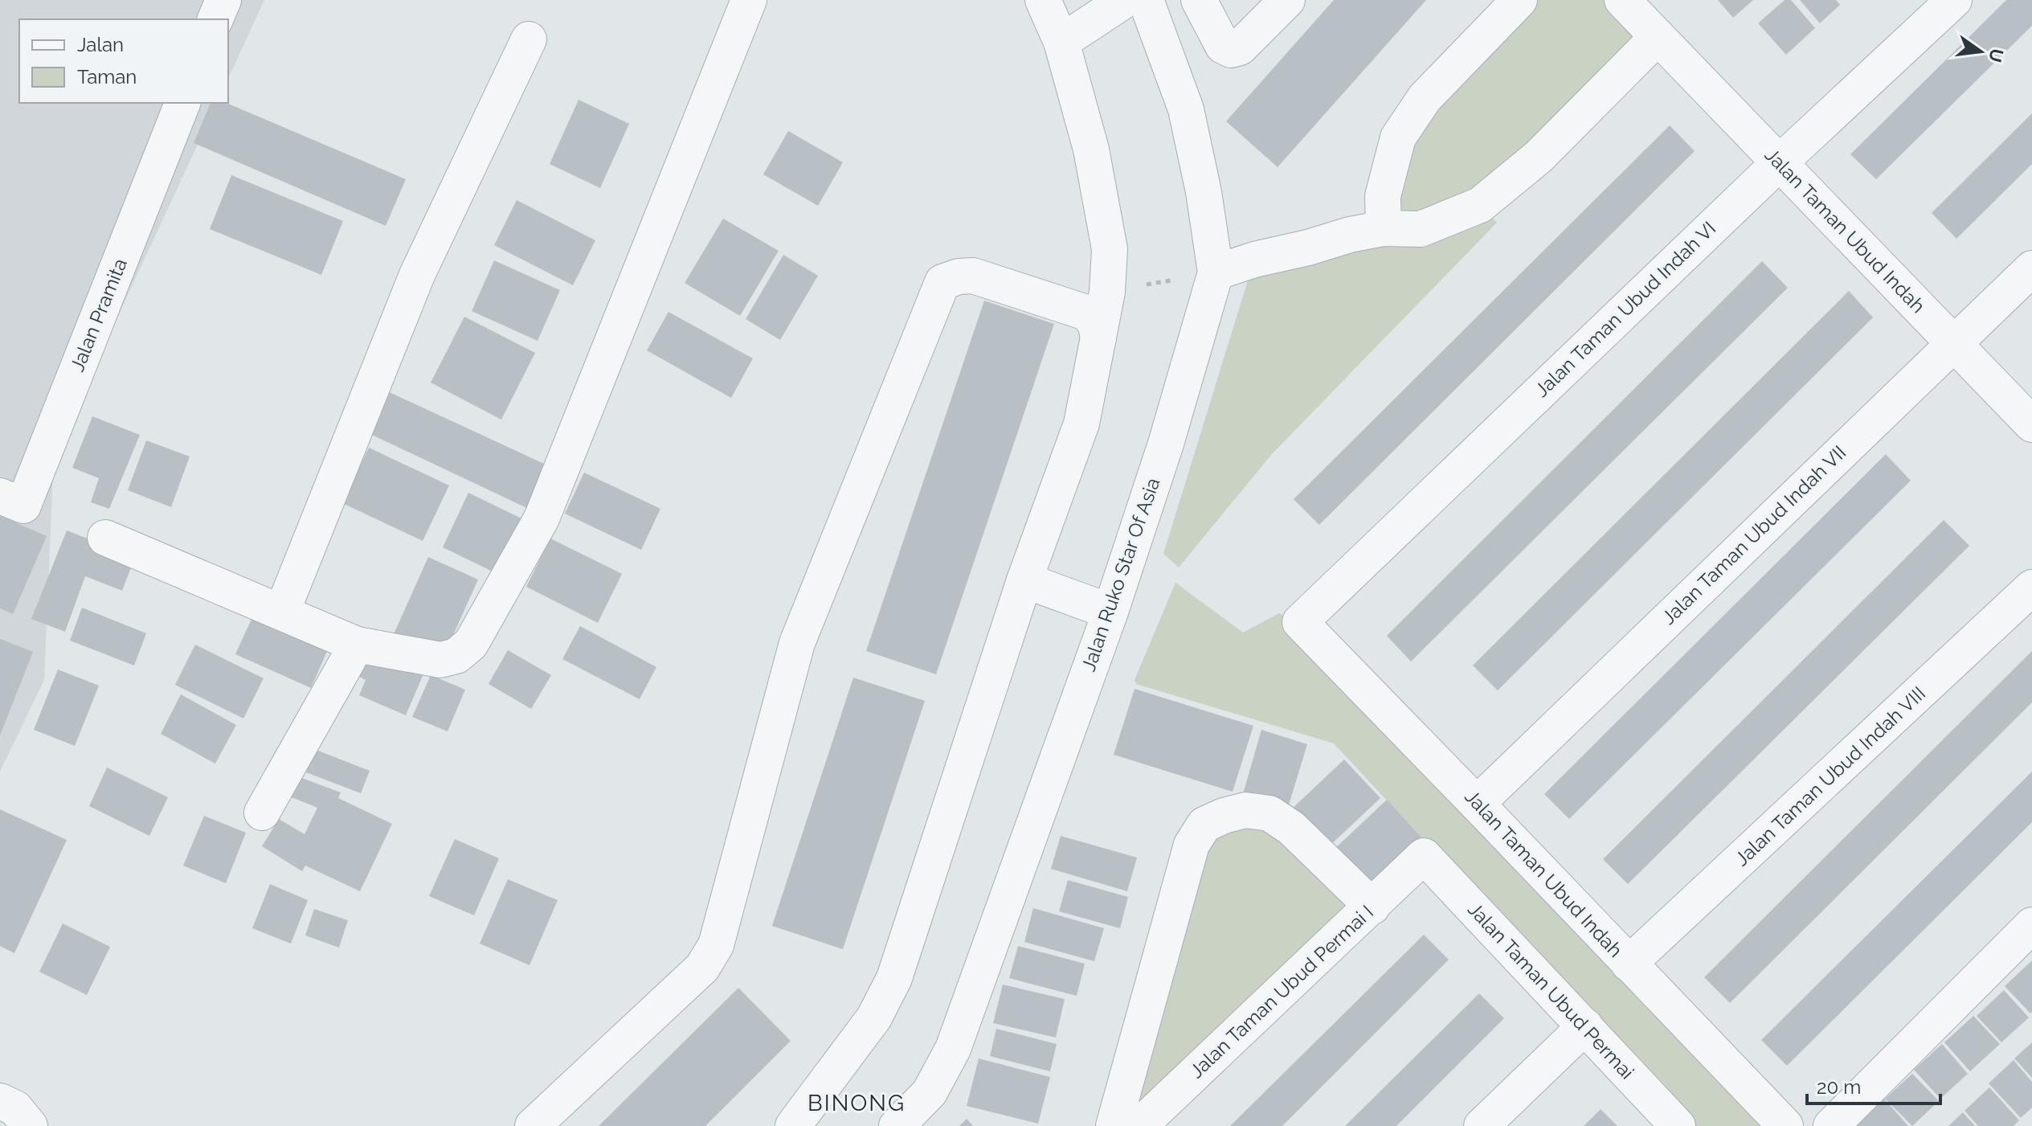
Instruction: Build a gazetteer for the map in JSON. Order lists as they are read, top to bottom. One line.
{"streets":{"street":["Jalan Taman Ubud Indah","Jalan Taman Ubud Indah VI","Jalan Pramita","Jalan Taman Ubud Indah VII","Jalan Ruko Star Of Asia","Jalan Taman Ubud Indah VIII","Jalan Taman Ubud Permai","Jalan Taman Ubud Permai I"]},"crossings":[["Jalan Taman Ubud Indah","Jalan Taman Ubud Indah VI"],["Jalan Taman Ubud Indah","Jalan Taman Ubud Indah VII"],["Jalan Taman Ubud Indah","Jalan Taman Ubud Indah VIII"],["Jalan Taman Ubud Permai","Jalan Taman Ubud Permai I"]],"districts":["BINONG"],"legend":["Jalan","Taman"],"scale_bar":"20 m","north":"right"}
